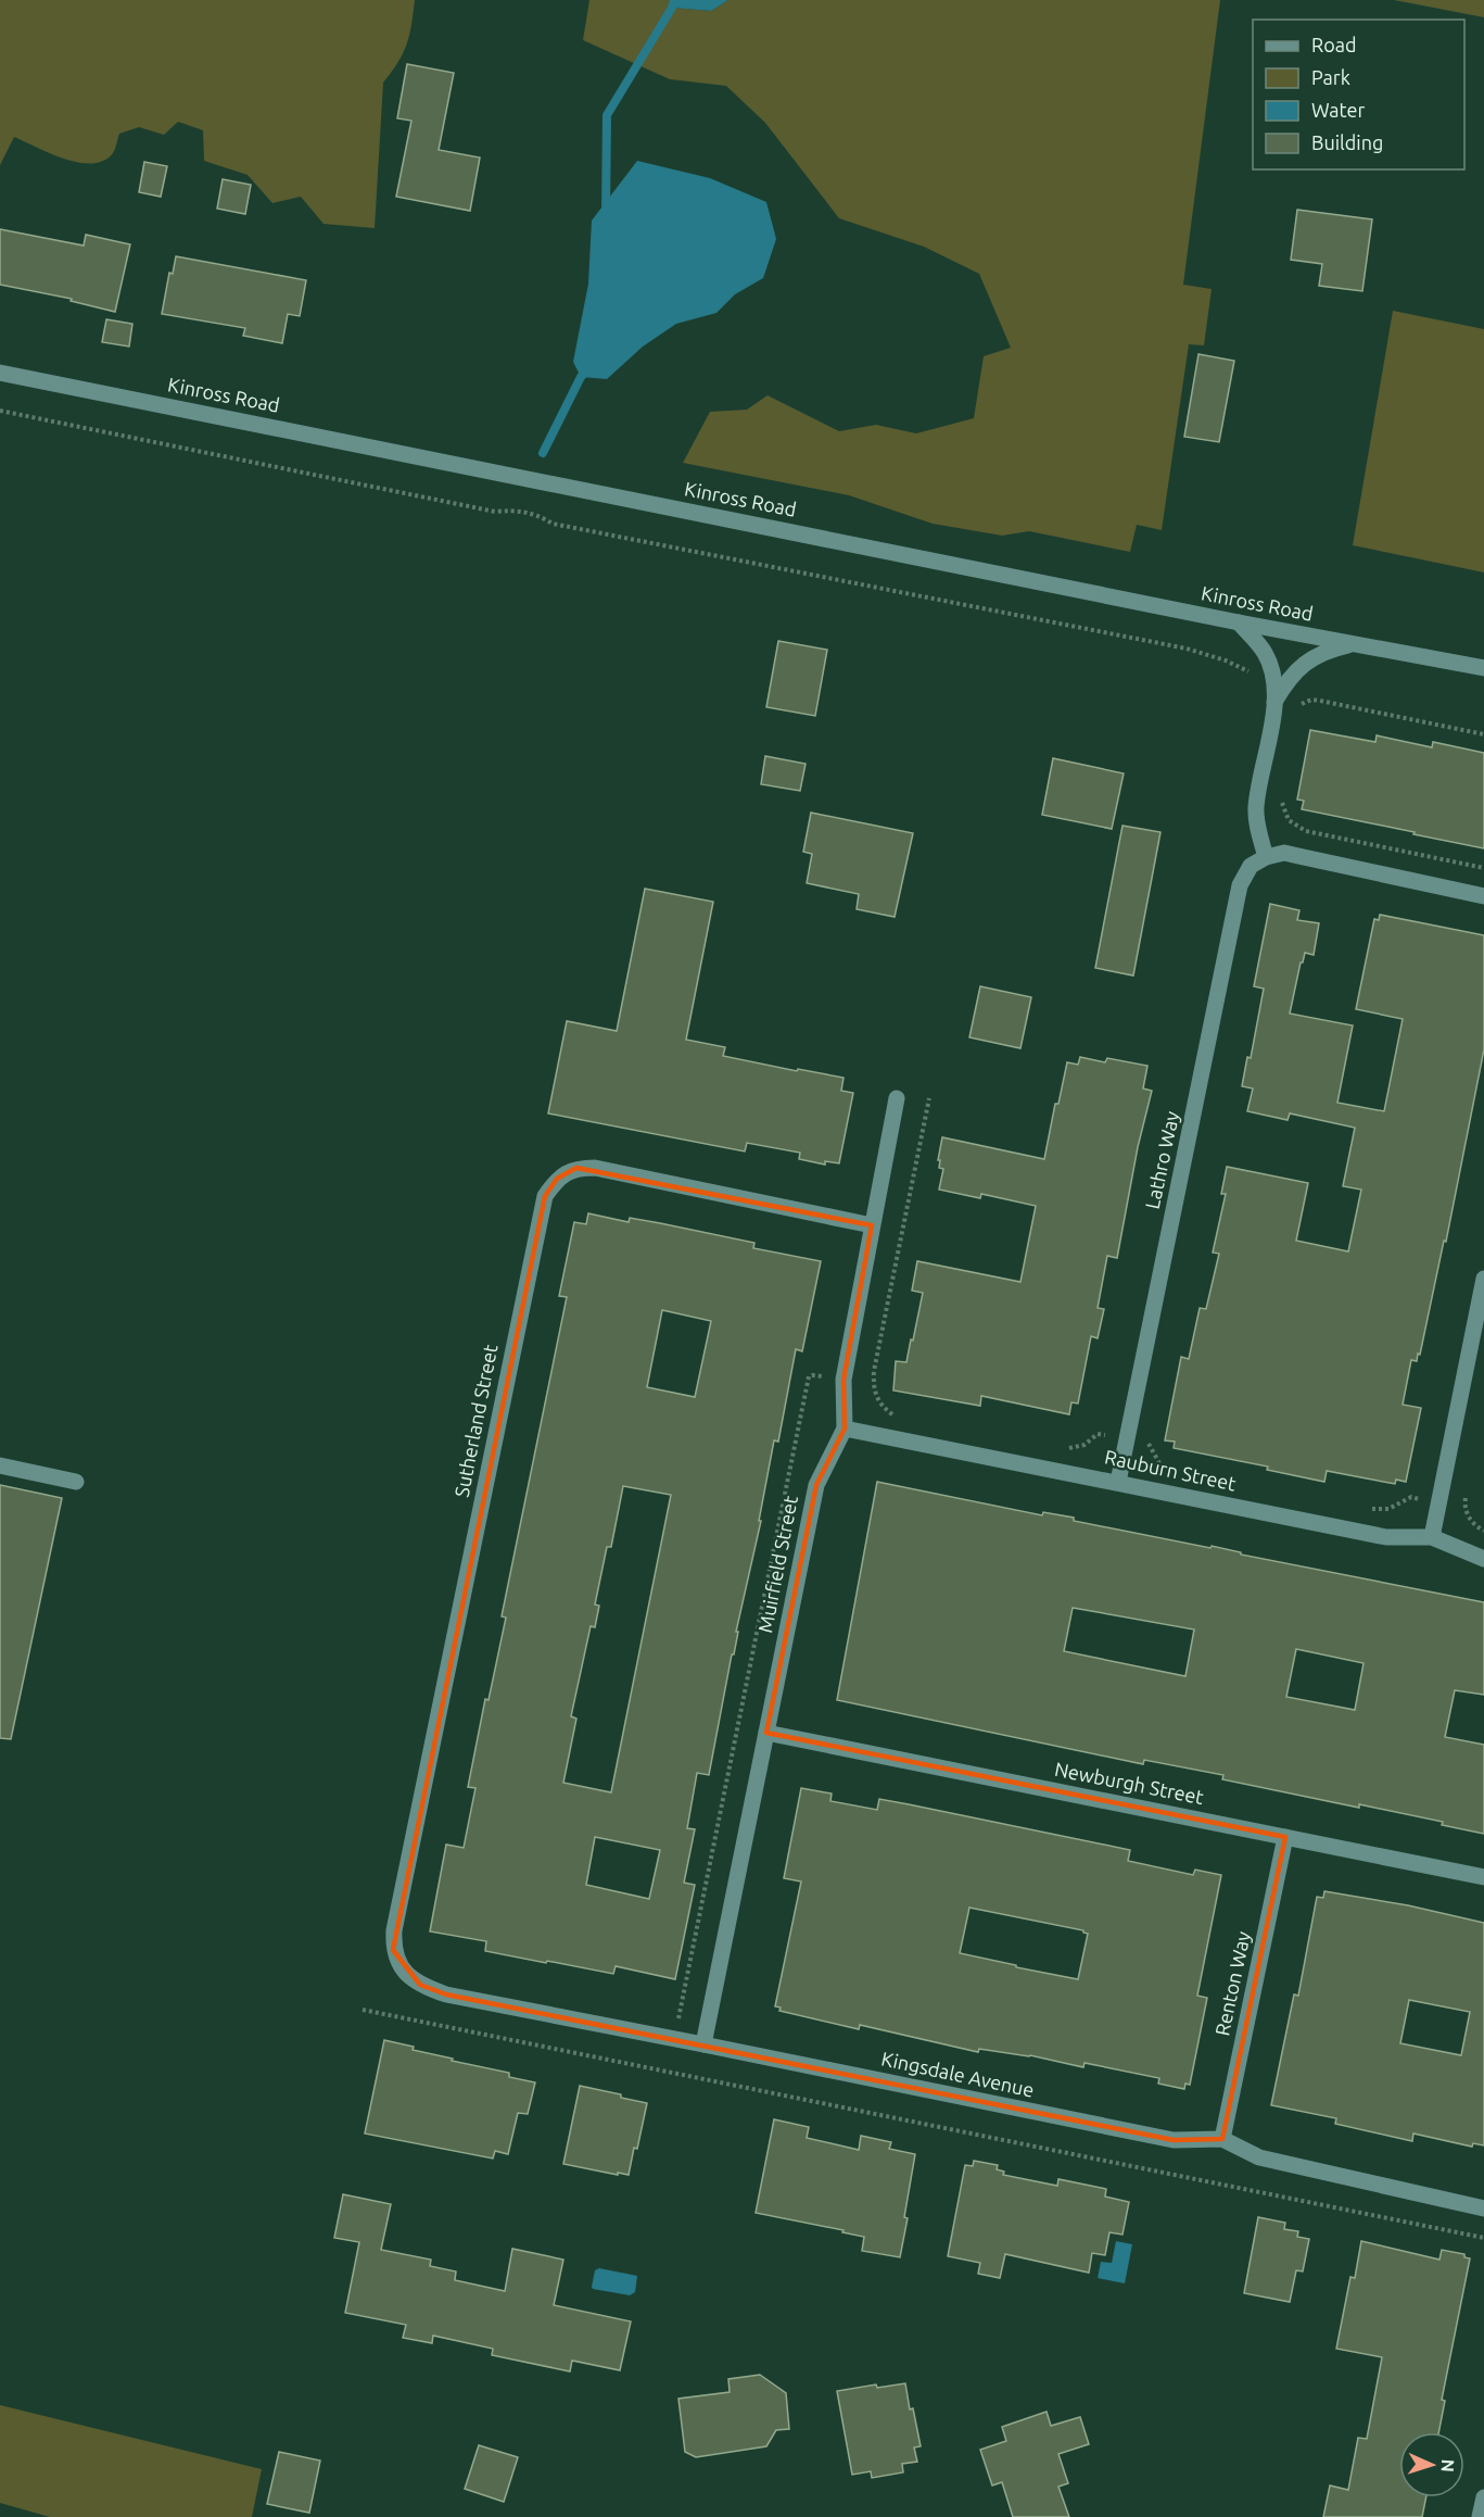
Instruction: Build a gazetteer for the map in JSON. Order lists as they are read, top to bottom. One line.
{"streets":{"street":["Kinross Road","Lathro Way","Sutherland Street","Rauburn Street","Muirfield Street","Newburgh Street","Renton Way","Kingsdale Avenue"]},"crossings":[["Lathro Way","Rauburn Street"],["Sutherland Street","Muirfield Street"],["Sutherland Street","Kingsdale Avenue"],["Rauburn Street","Muirfield Street"],["Muirfield Street","Newburgh Street"],["Muirfield Street","Kingsdale Avenue"],["Newburgh Street","Renton Way"],["Renton Way","Kingsdale Avenue"]],"legend":["Road","Park","Water","Building"],"north":"right"}
